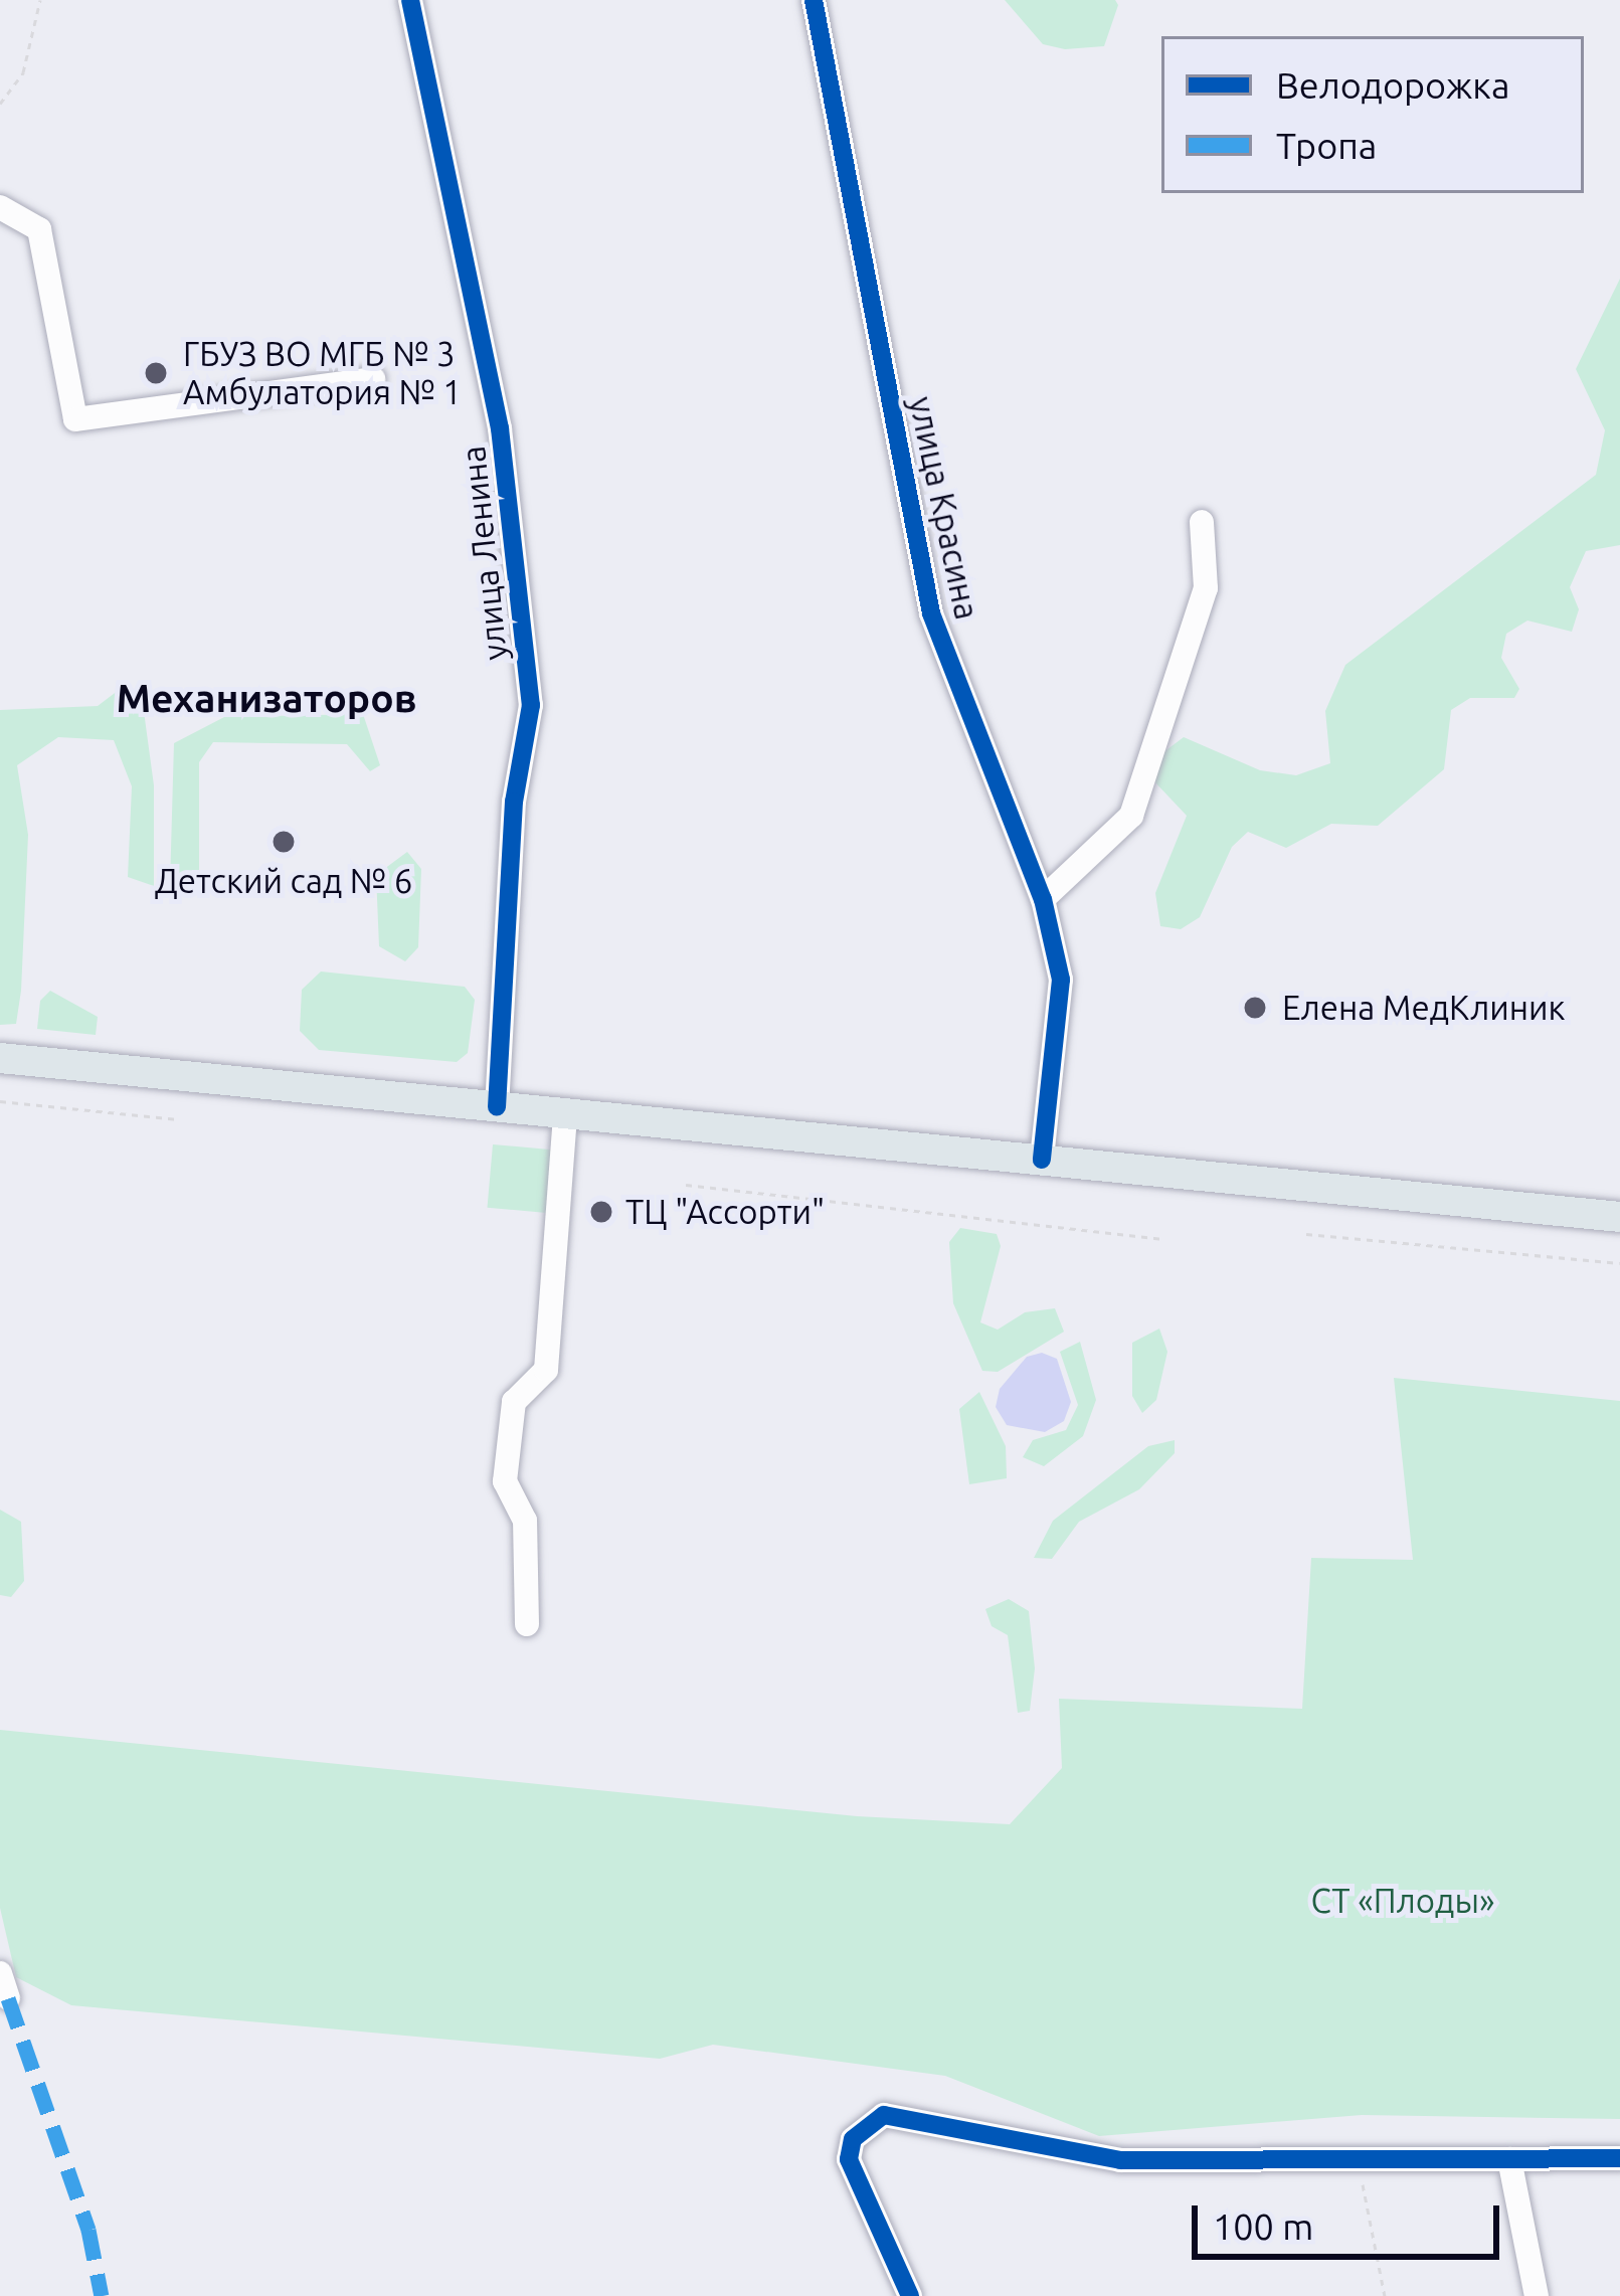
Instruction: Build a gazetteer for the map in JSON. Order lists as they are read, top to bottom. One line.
{"streets":{"street":["улица Красина","улица Ленина"]},"districts":["Механизаторов"],"parks":["СТ «Плоды»"],"places":["ГБУЗ ВО МГБ № 3 Амбулатория № 1","Детский сад № 6","Елена МедКлиник","ТЦ \"Ассорти\""],"legend":["Велодорожка","Тропа"],"scale_bar":"100 m"}
